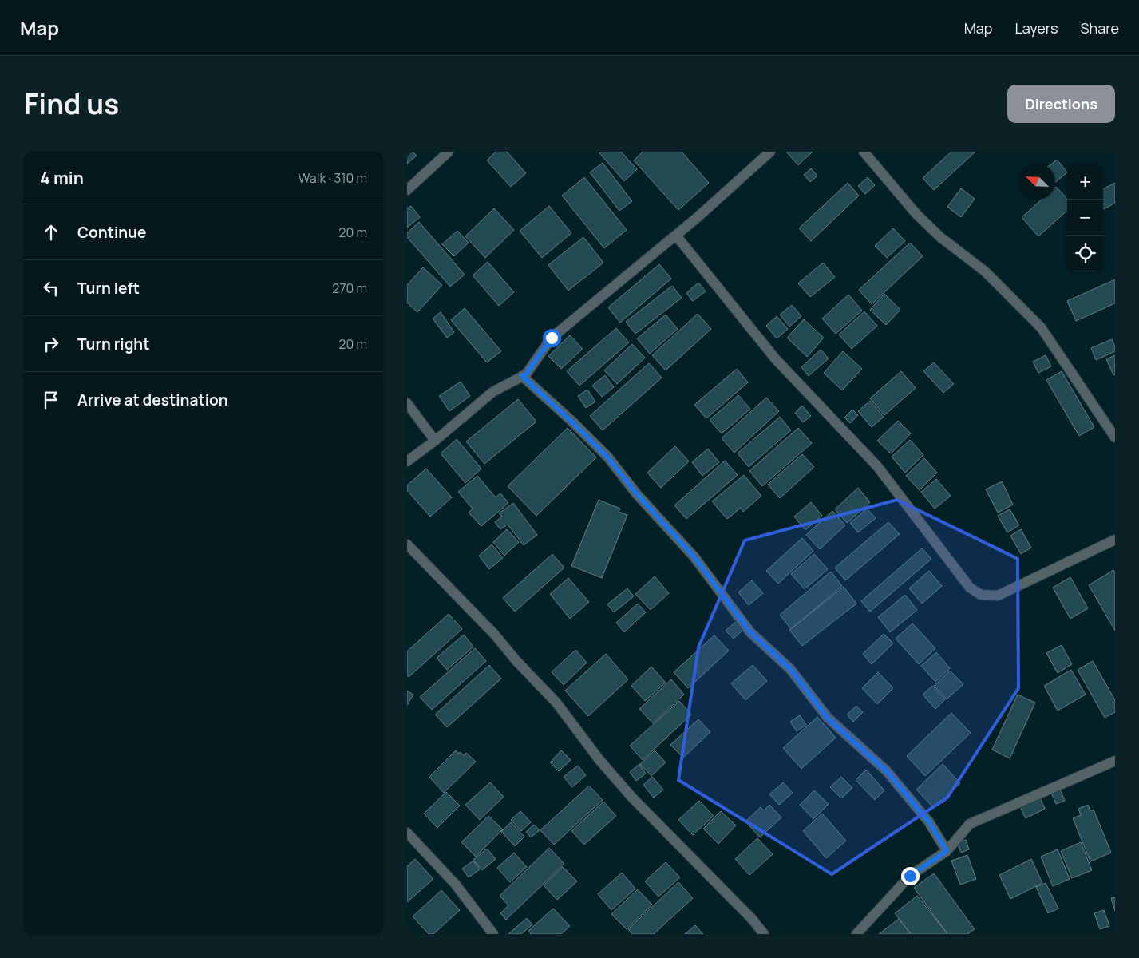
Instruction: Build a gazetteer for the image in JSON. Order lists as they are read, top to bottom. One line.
{"north":"top left","page":{"header":"Map","nav":["Map","Layers","Share"],"title":"Find us","buttons":"Directions","heading":["4 min","Walk · 310 m"],"map_buttons":["+","−"],"list":[["Continue","20 m"],["Turn left","270 m"],["Turn right","20 m"],"Arrive at destination"]}}
